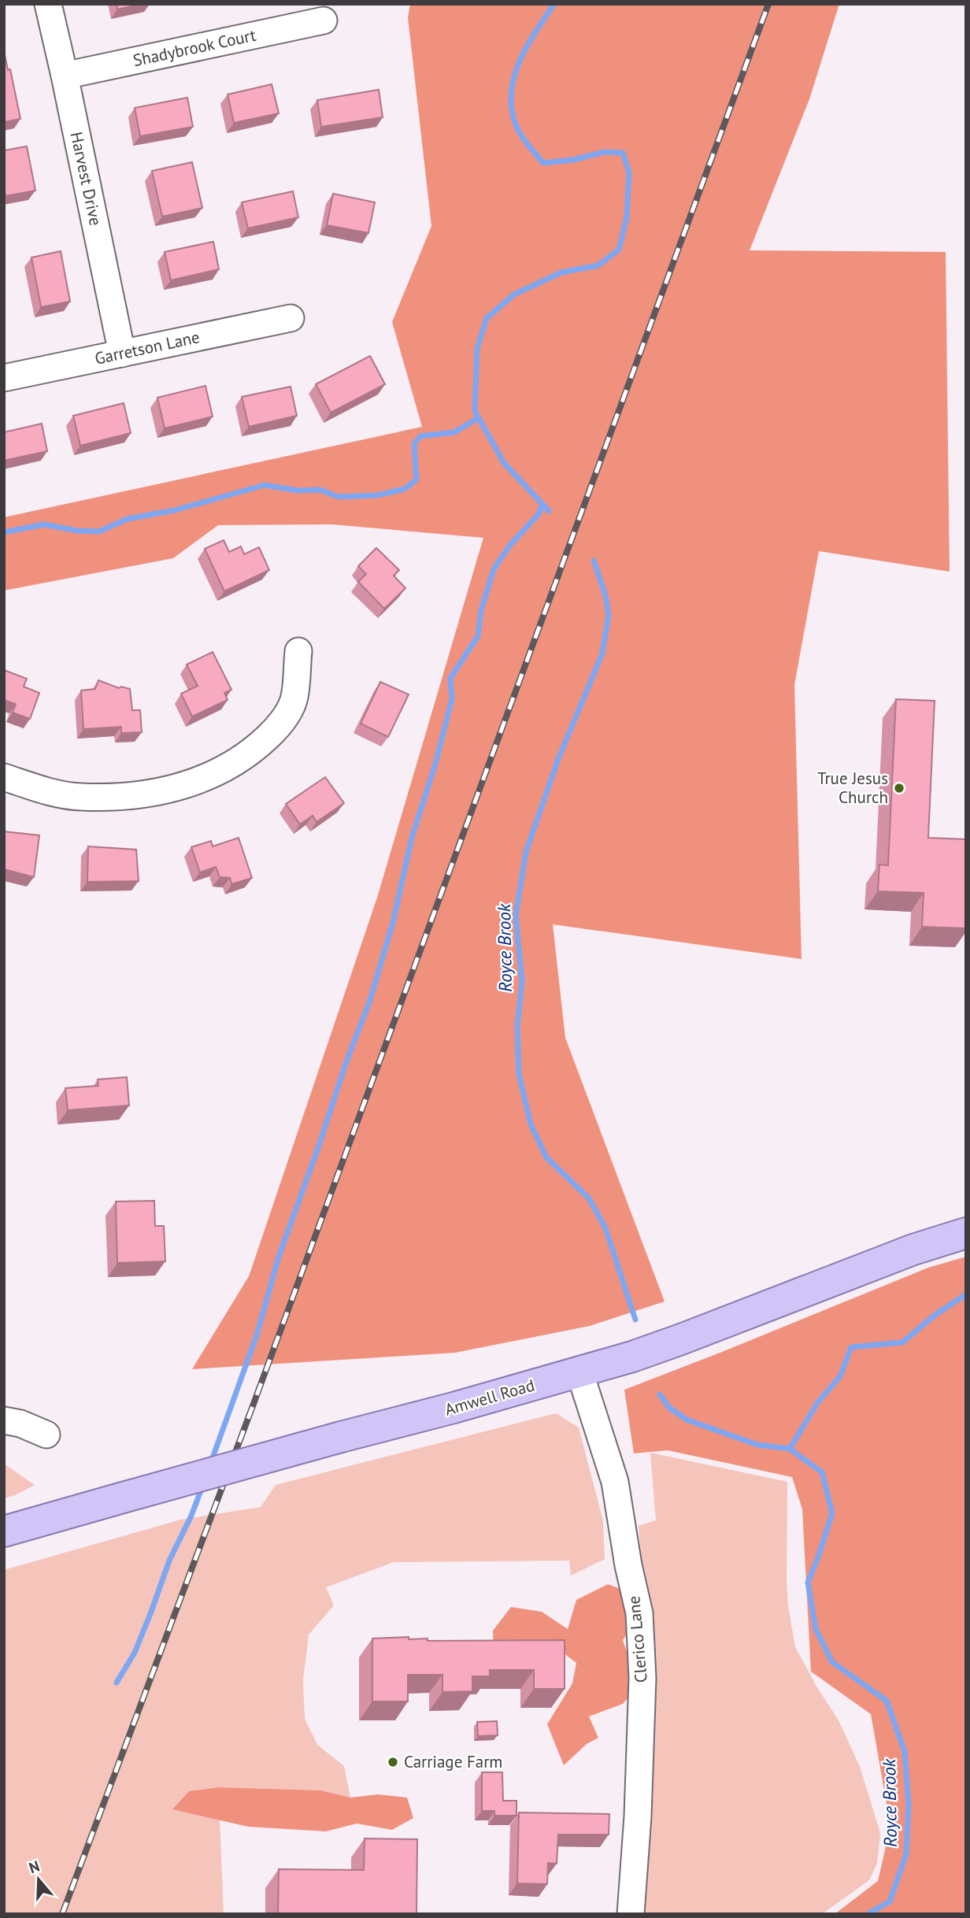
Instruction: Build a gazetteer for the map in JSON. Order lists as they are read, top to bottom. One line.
{"streets":{"main road":["Amwell Road"],"street":["Shadybrook Court","Harvest Drive","Garretson Lane","Clerico Lane"]},"crossings":[["Shadybrook Court","Harvest Drive"],["Harvest Drive","Garretson Lane"],["Amwell Road","Clerico Lane"]],"water":["Royce Brook"],"places":["True Jesus Church","Carriage Farm"],"north":"top"}
